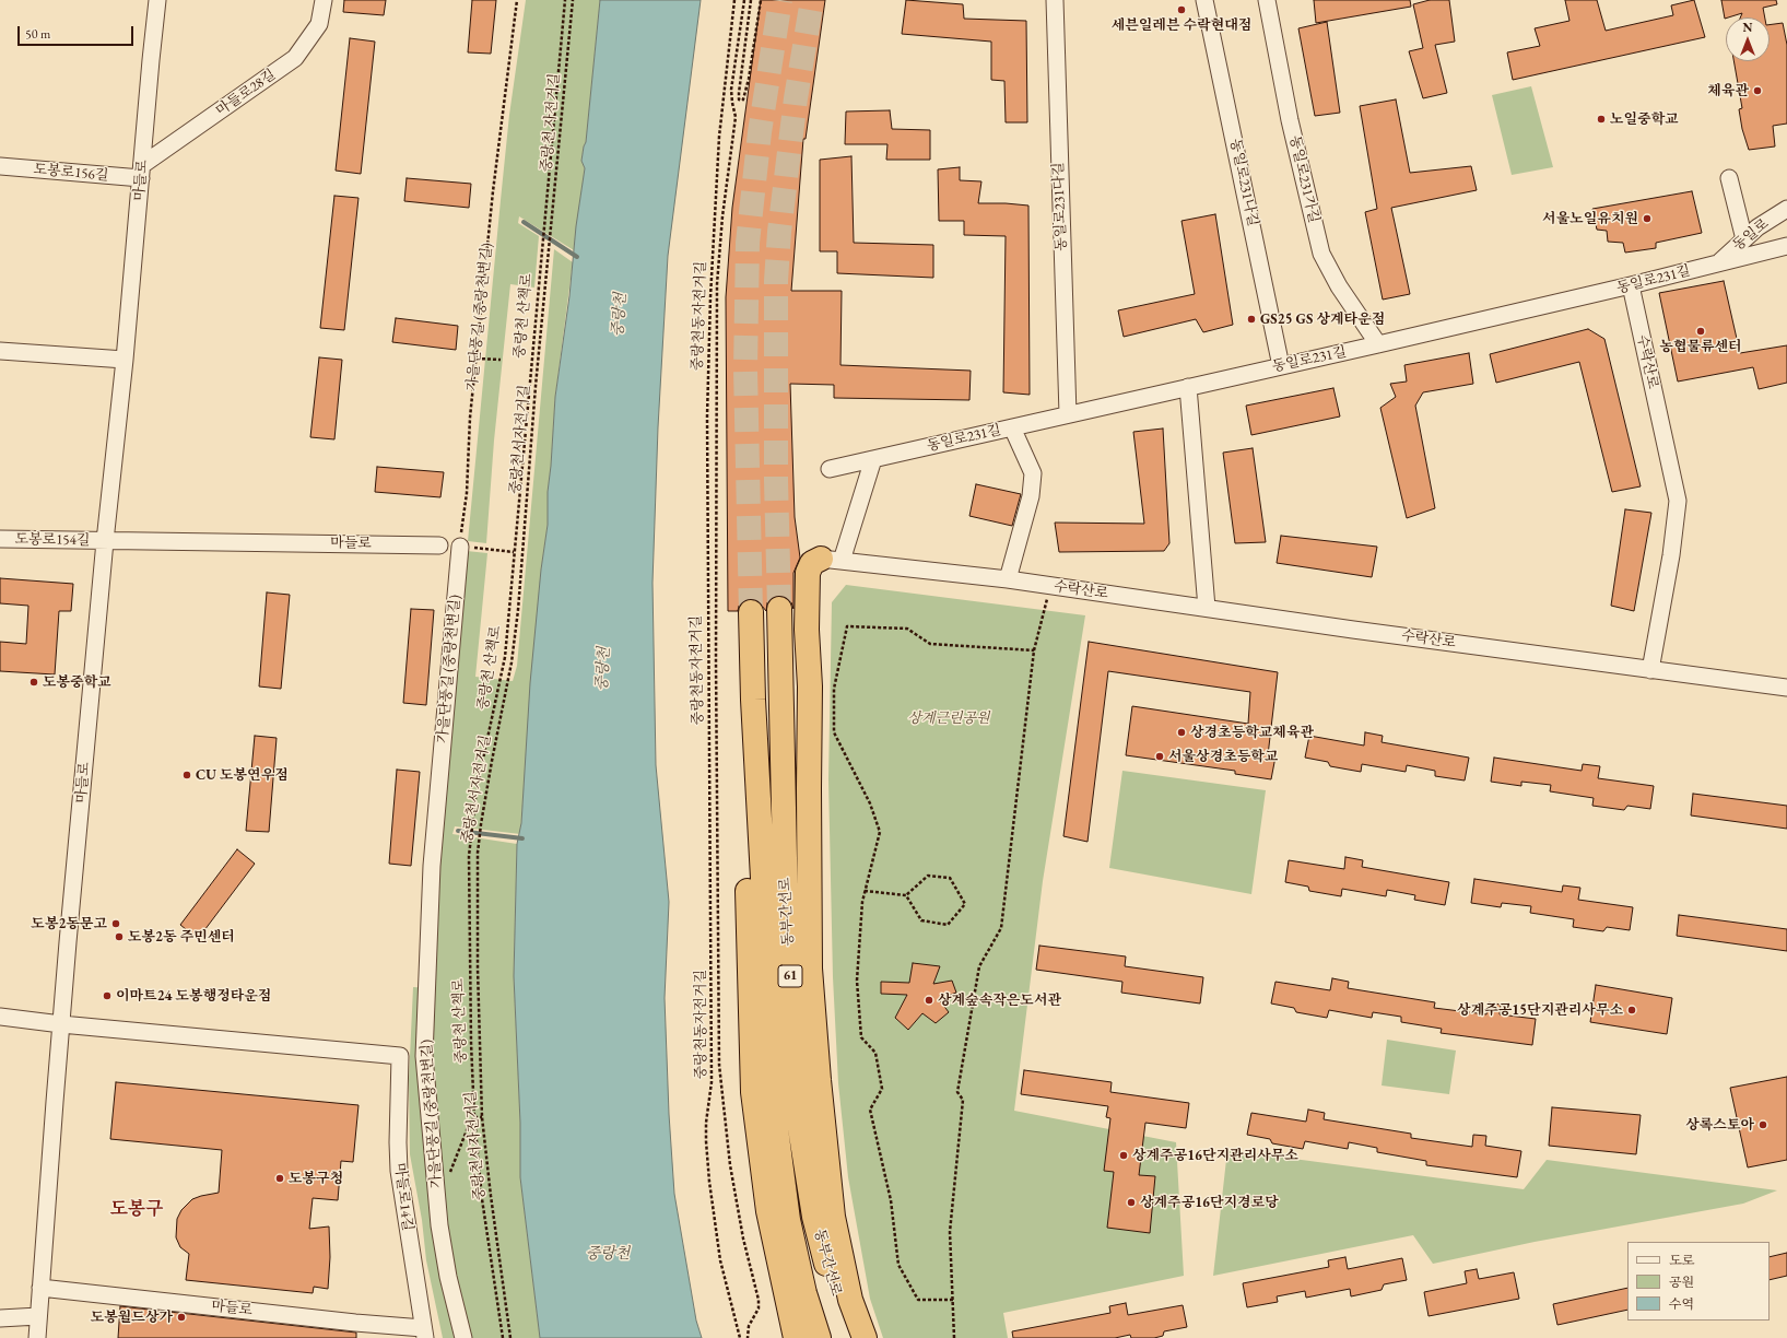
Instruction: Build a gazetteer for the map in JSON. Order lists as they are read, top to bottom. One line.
{"streets":{"highway":["동부간선로","61"],"street":["마들로28길","도봉로156길","동일로231가길","마들로","동일로231나길","동일로231다길","동일로","동일로231길","가을단풍길 (중랑천변길)","수락산로","도봉로154길","마들로14길"],"path":["중랑천 자전거길","중랑천 산책로","중랑천동자전거길","중랑천서자전거길"]},"crossings":[["마들로28길","도봉로156길"],["마들로28길","마들로"],["중랑천 자전거길","중랑천서자전거길"],["도봉로156길","마들로"],["동일로231가길","동일로231길"],["마들로","도봉로154길"],["마들로","마들로14길"],["동일로231나길","동일로231길"],["동일로231다길","동일로231길"],["동일로","동일로231길"],["동일로231길","수락산로"]],"districts":["도봉구"],"water":["중랑천"],"parks":["상계근린공원"],"places":["세븐일레븐 수락현대점","체육관","노일중학교","서울노일유치원","GS25 GS 상계타운점","농협물류센터","도봉중학교","상경초등학교체육관","서울상경초등학교","CU 도봉연우점","도봉2동문고","도봉2동 주민센터","이마트24 도봉행정타운점","상계숲속작은도서관","상계주공15단지관리사무소","상록스토아","상계주공16단지관리사무소","도봉구청","상계주공16단지경로당","도봉월드상가"],"legend":["도로","공원","수역"],"scale_bar":"50 m","north":"top"}
